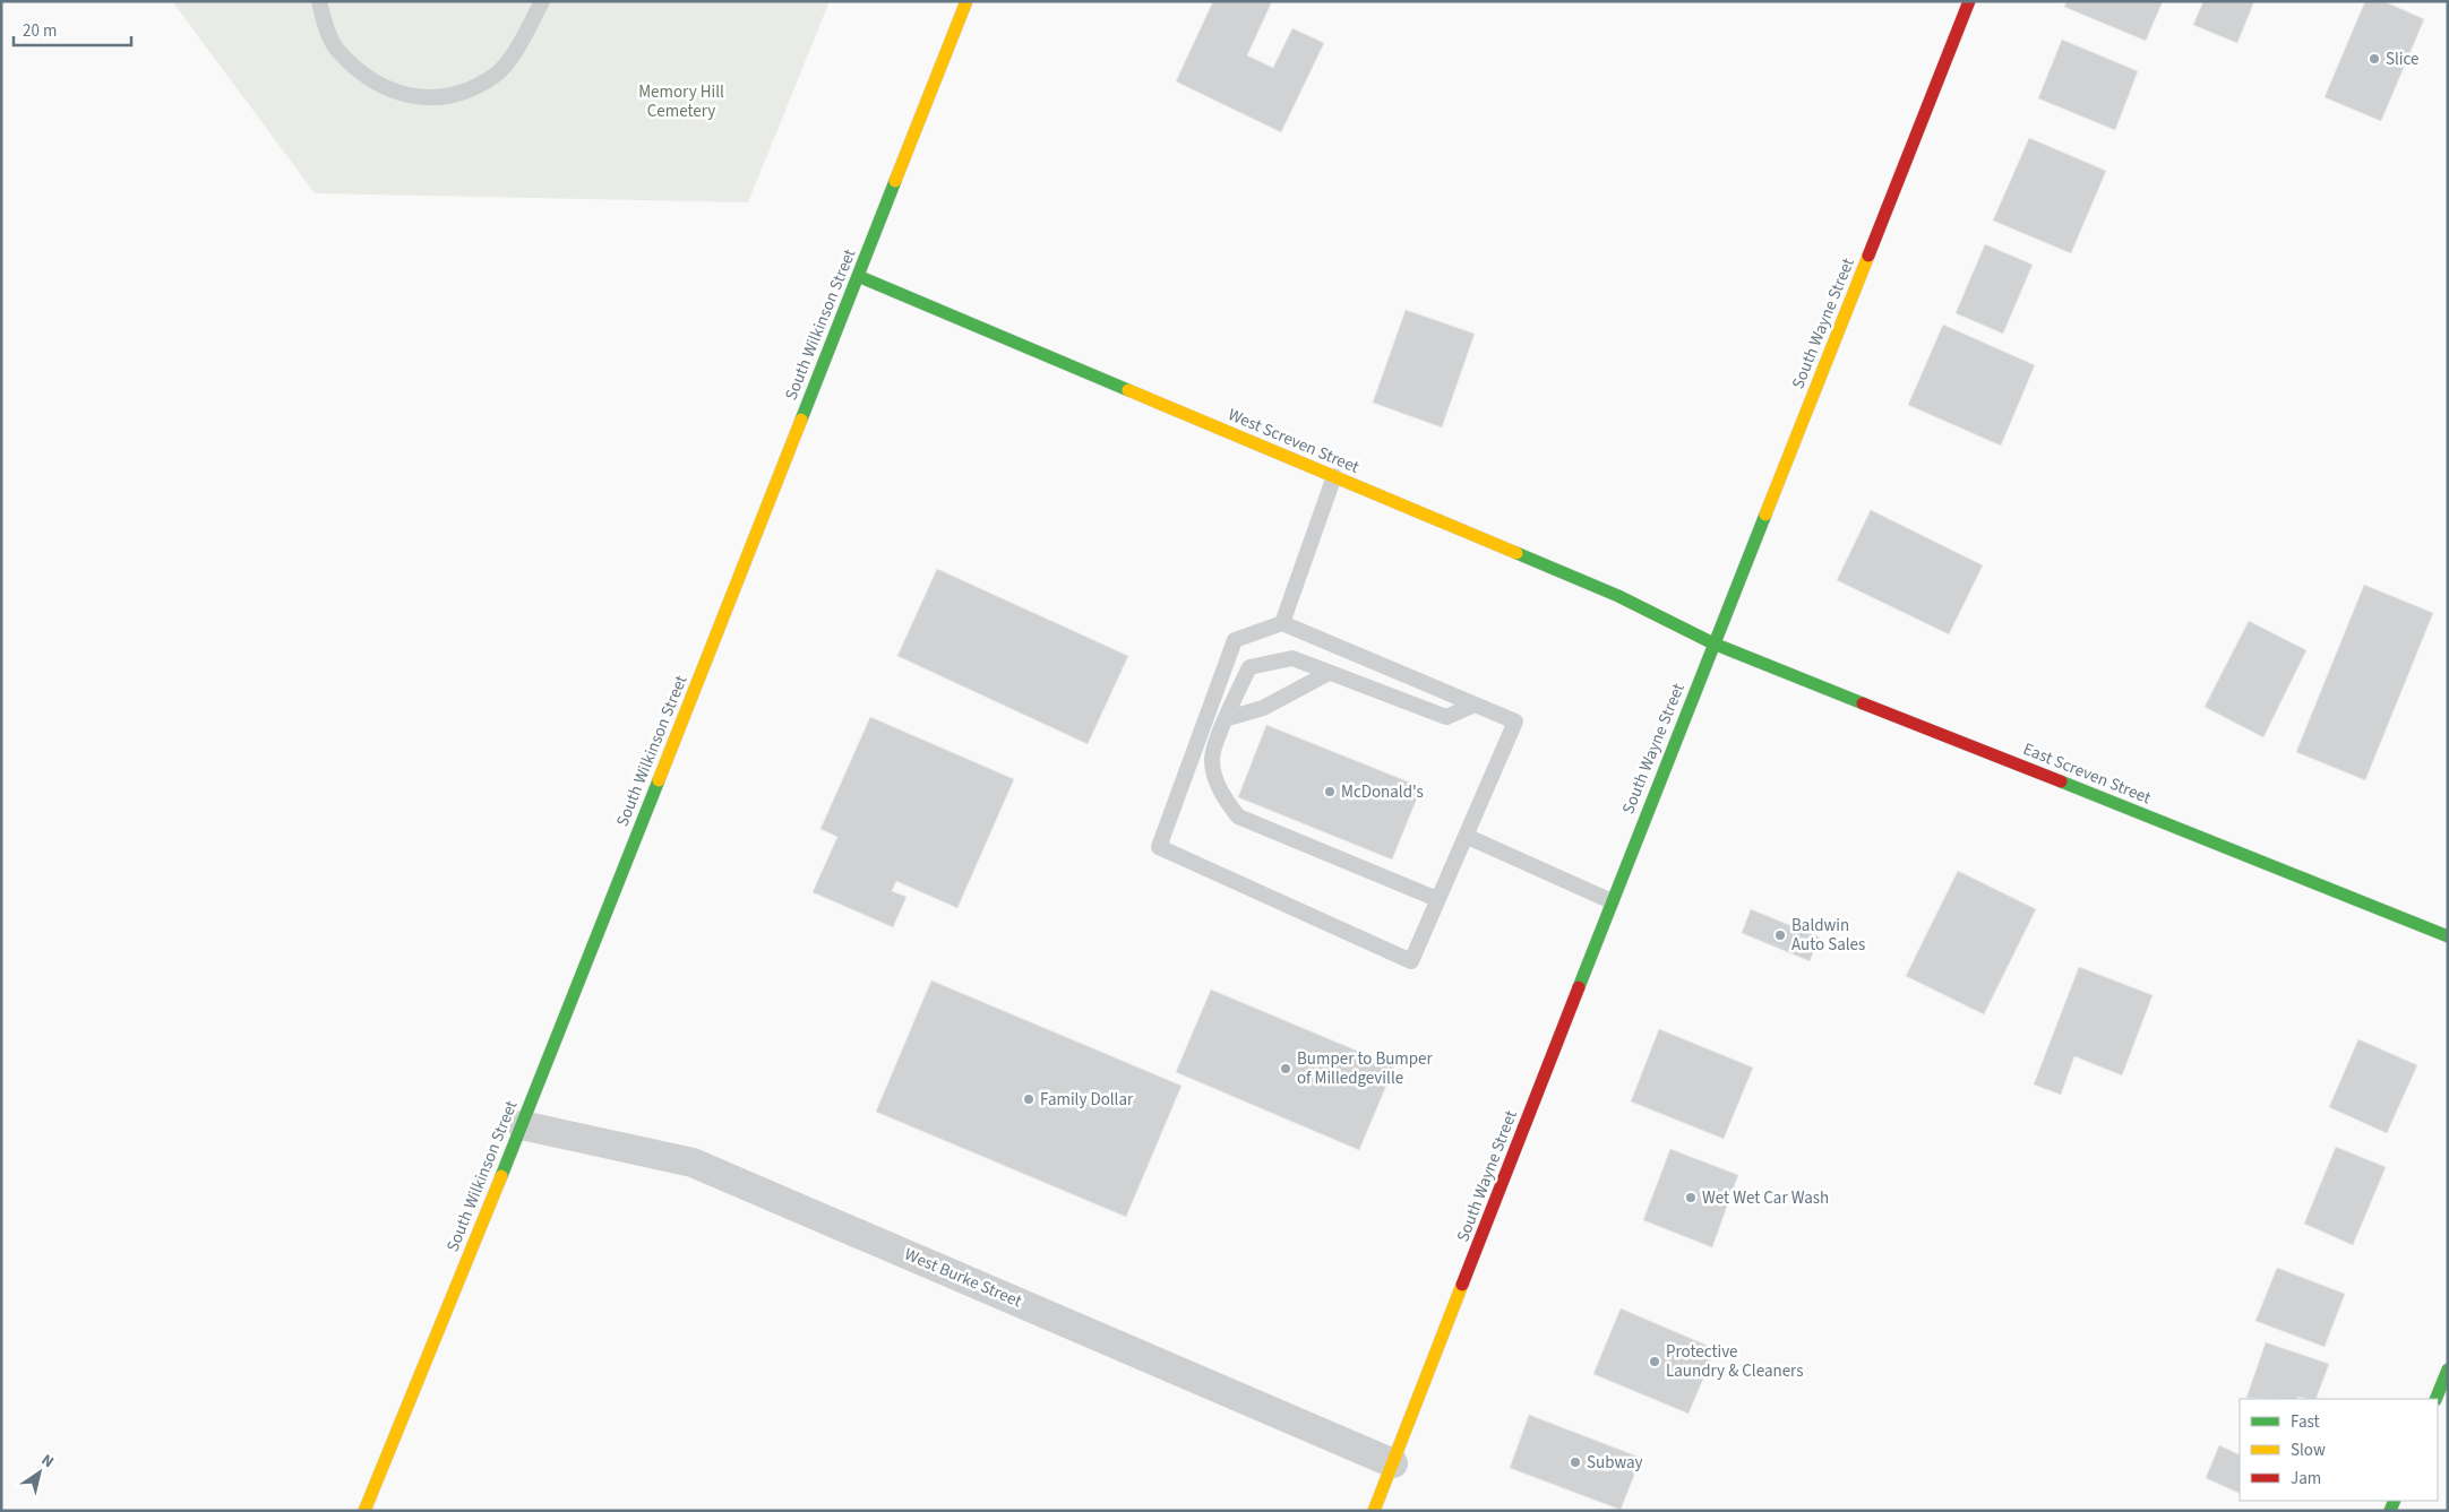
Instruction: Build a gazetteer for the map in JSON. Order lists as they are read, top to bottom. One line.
{"streets":{"street":["South Wayne Street","South Wilkinson Street","West Screven Street","East Screven Street","West Burke Street"]},"crossings":[["South Wayne Street","West Screven Street"],["South Wayne Street","East Screven Street"],["South Wayne Street","West Burke Street"],["South Wilkinson Street","West Screven Street"],["South Wilkinson Street","West Burke Street"],["West Screven Street","East Screven Street"]],"parks":["Memory Hill Cemetery"],"places":["Slice","McDonald's","Baldwin Auto Sales","Bumper to Bumper of Milledgeville","Family Dollar","Wet Wet Car Wash","Protective Laundry & Cleaners","Subway"],"legend":["Fast","Slow","Jam"],"scale_bar":"20 m","north":"top right"}
